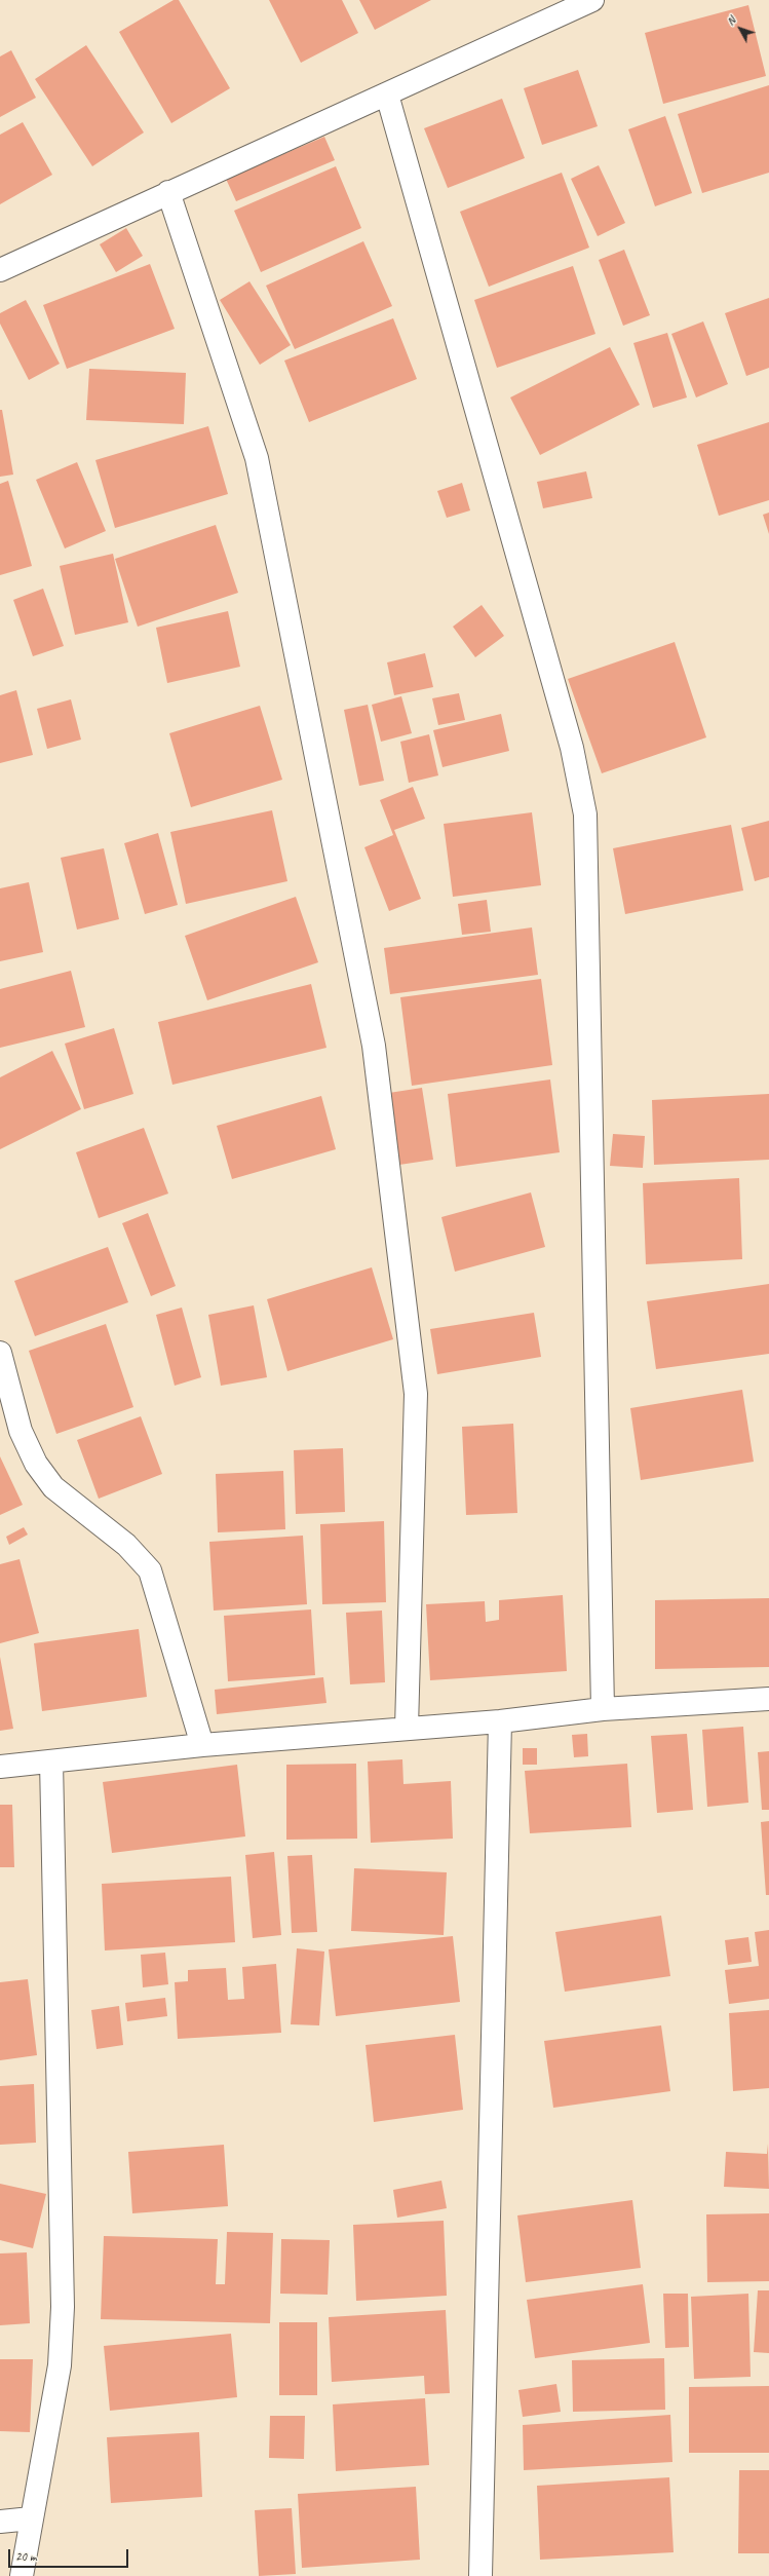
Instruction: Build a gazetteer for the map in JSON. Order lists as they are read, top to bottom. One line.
{"scale_bar":"20 m","north":"top left"}
